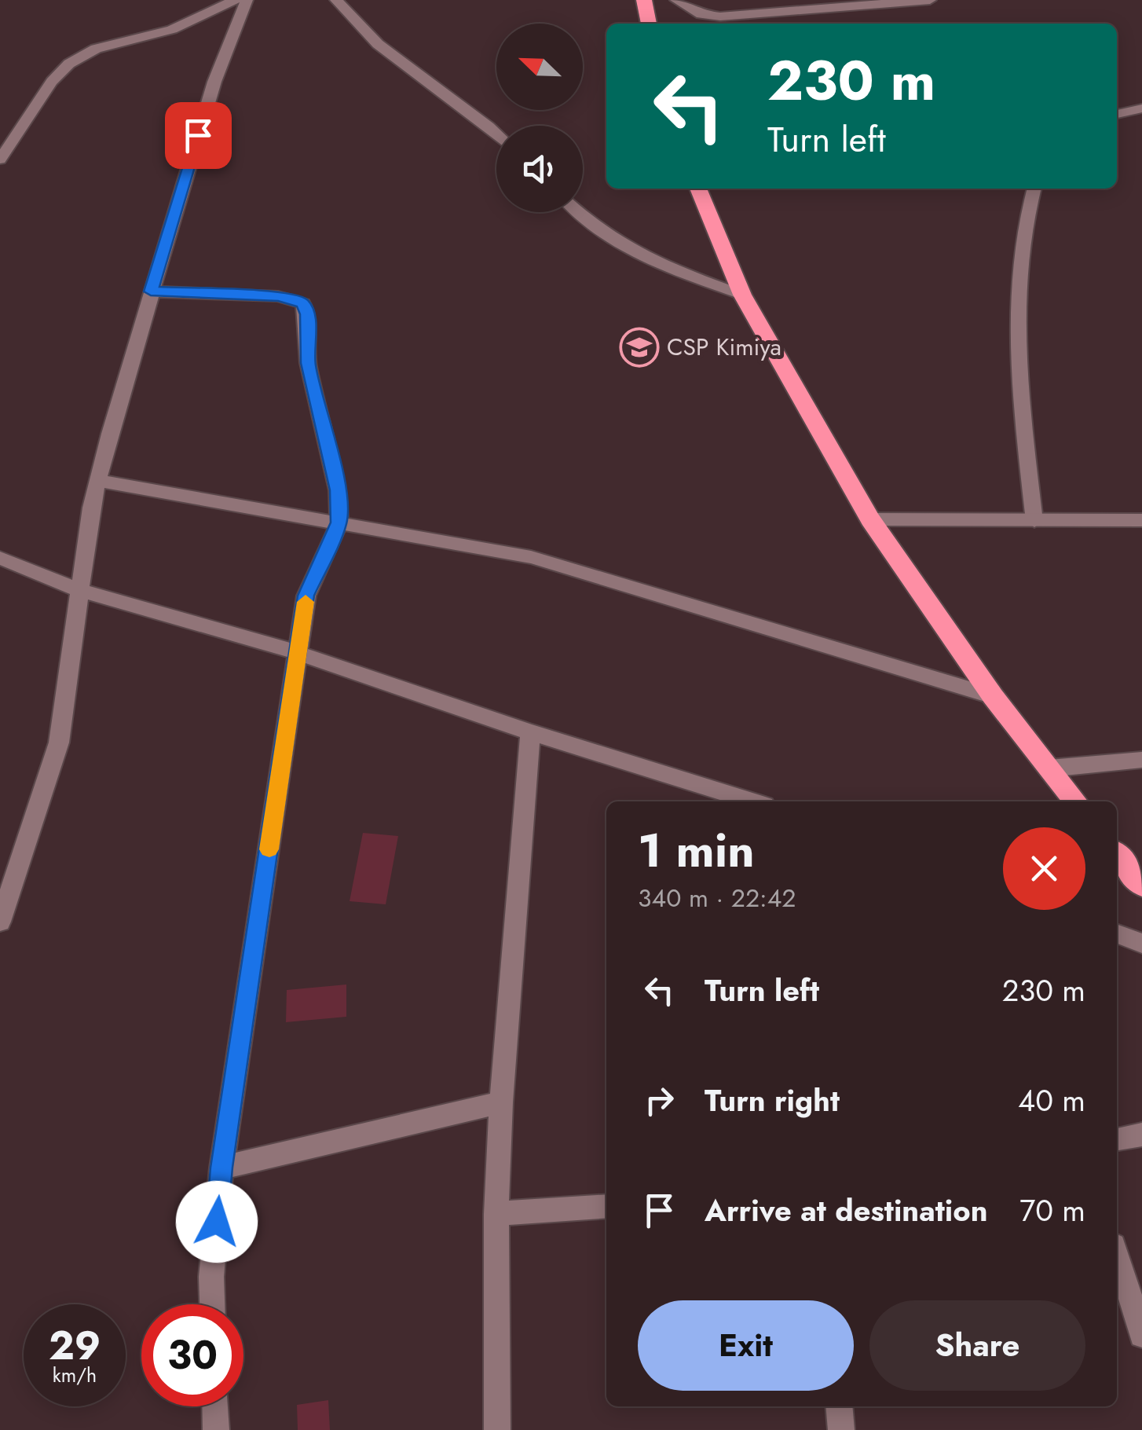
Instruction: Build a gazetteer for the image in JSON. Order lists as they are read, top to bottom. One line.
{"places":{"school or university":["CSP Kimiya"]},"north":"top left","page":{"turn":["230 m","Turn left"],"heading":["1 min","340 m · 22:42"],"list":[{"name":"Turn left","value":"230 m"},{"name":"Turn right","value":"40 m"},{"name":"Arrive at destination","value":"70 m"}],"buttons":["Exit","Share"],"speed":"29 km/h","limit":"30"}}
